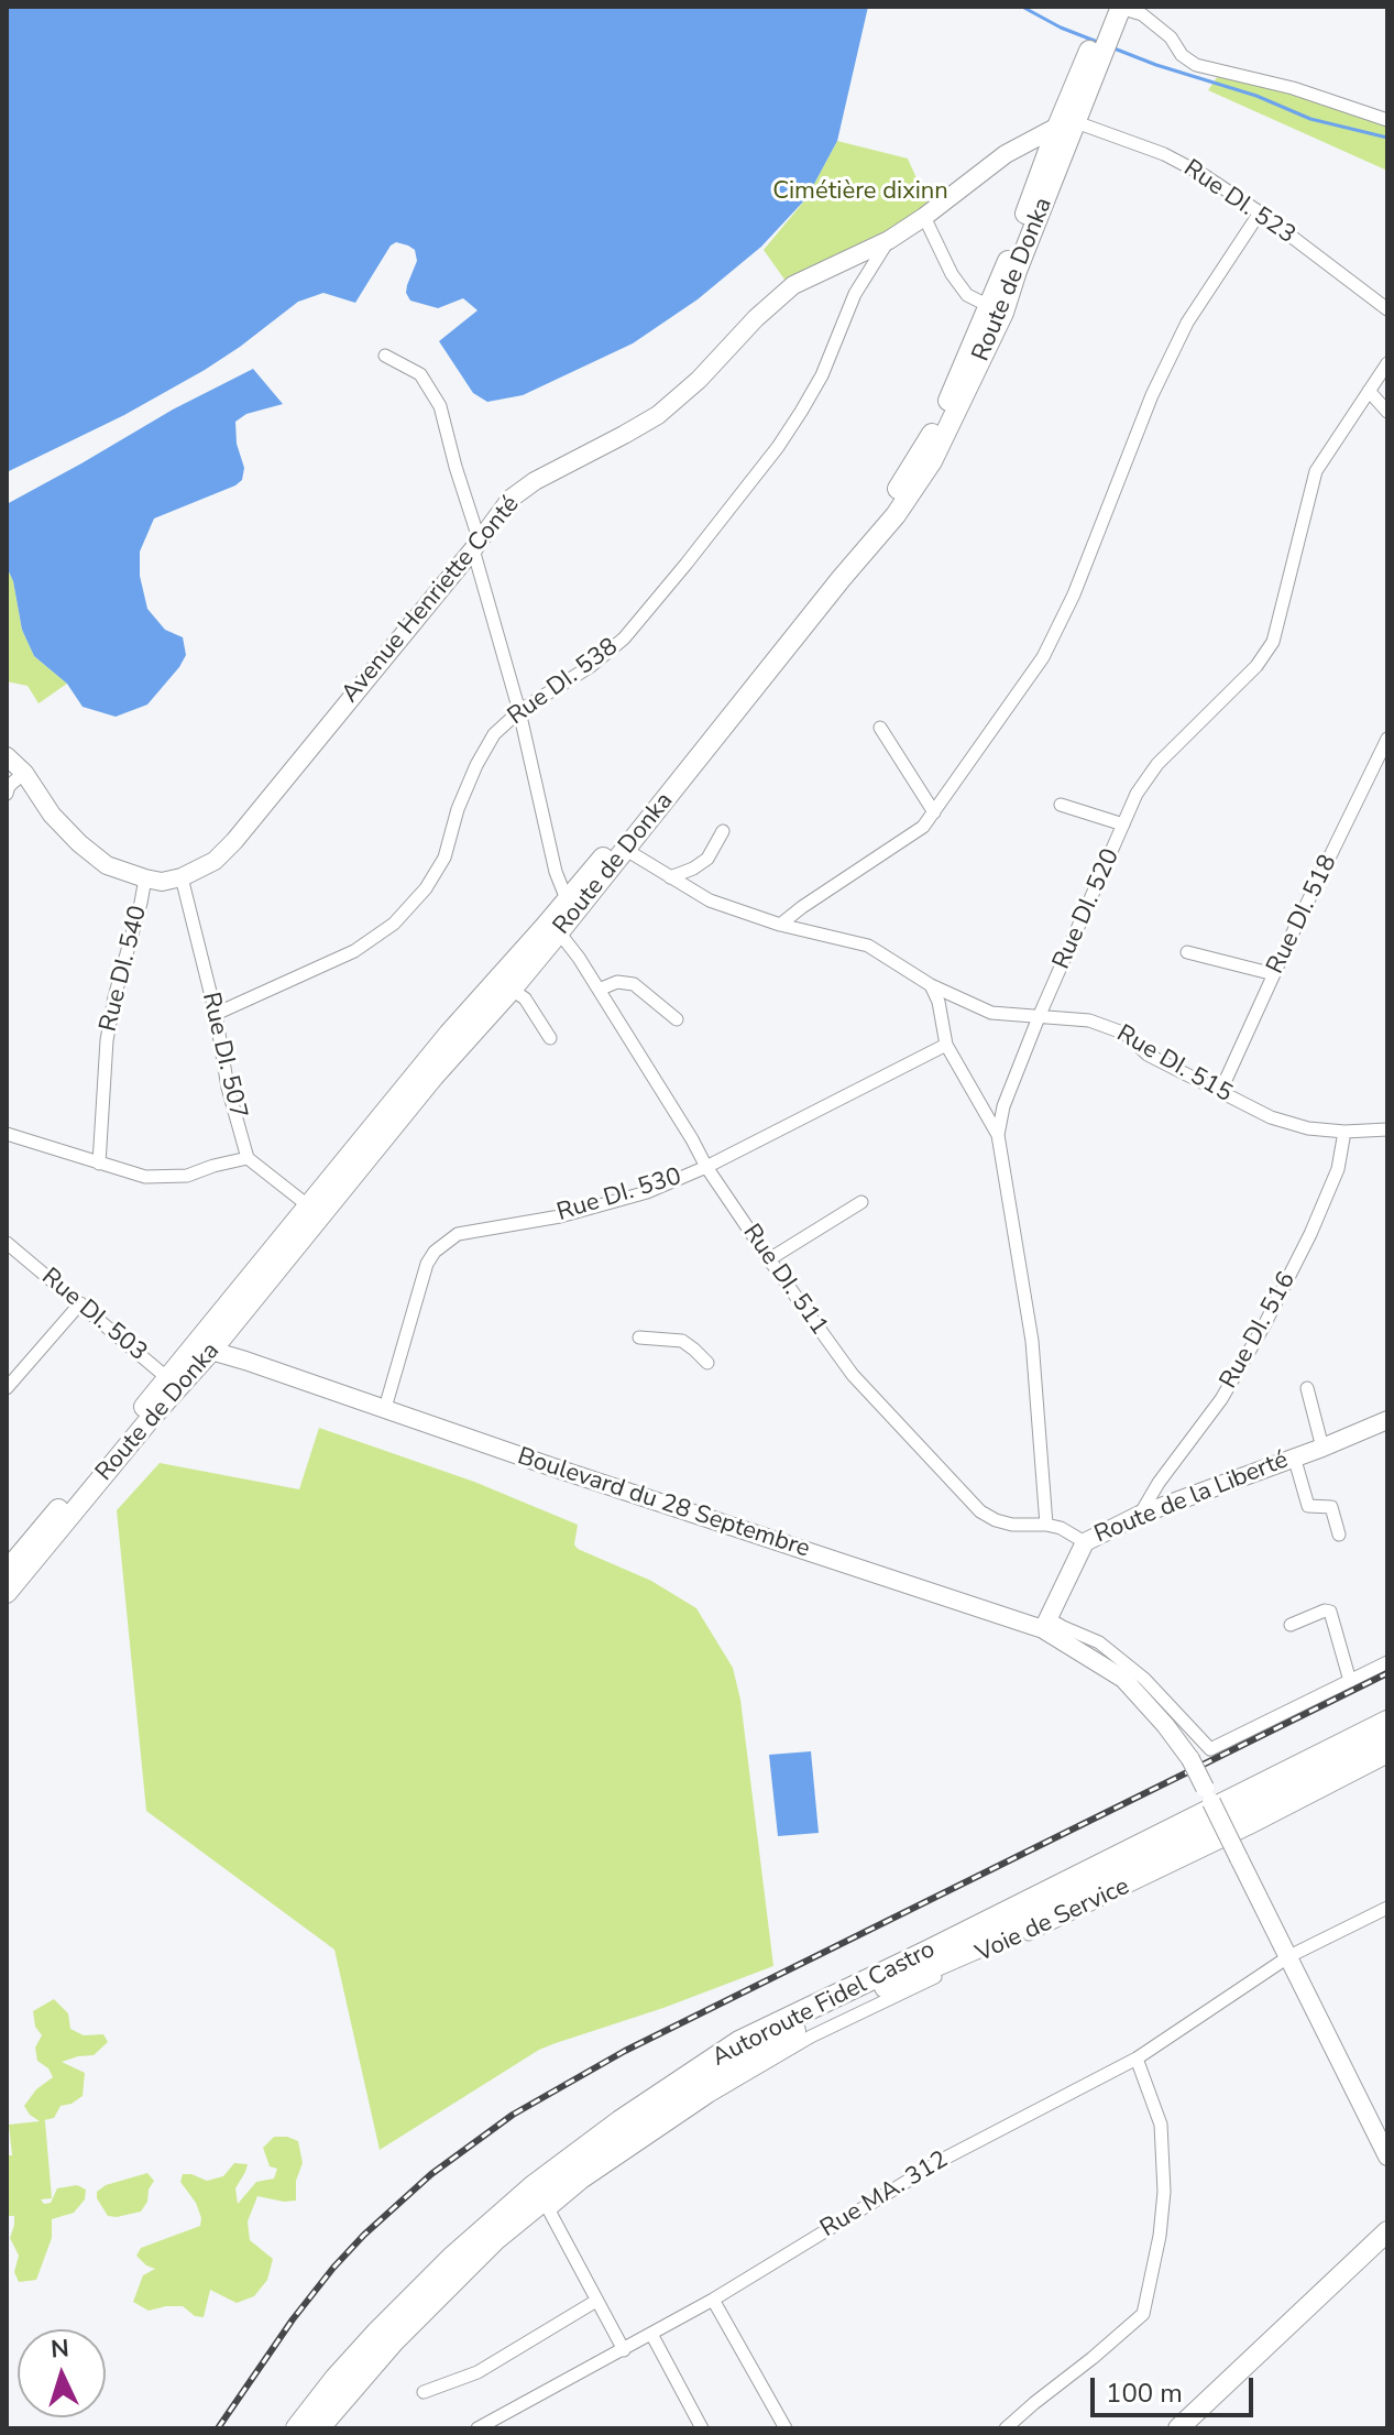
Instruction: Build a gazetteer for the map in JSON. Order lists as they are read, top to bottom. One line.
{"streets":{"highway":["Autoroute Fidel Castro"],"main road":["Route de Donka","Avenue Henriette Conté","Route de la Liberté","Boulevard du 28 Septembre"],"street":["Rue DI. 523","Rue DI. 538","Rue DI. 520","Rue DI. 518","Rue DI. 540","Rue DI. 507","Rue DI. 515","Rue DI. 530","Rue DI. 511","Rue DI. 503","Rue DI. 516","Voie de Service","Rue MA. 312"]},"crossings":[["Rue DI. 523","Route de Donka"],["Rue DI. 523","Avenue Henriette Conté"],["Route de Donka","Avenue Henriette Conté"],["Route de Donka","Rue DI. 515"],["Route de Donka","Rue DI. 511"],["Route de Donka","Rue DI. 503"],["Route de Donka","Boulevard du 28 Septembre"],["Avenue Henriette Conté","Rue DI. 538"],["Avenue Henriette Conté","Rue DI. 540"],["Avenue Henriette Conté","Rue DI. 507"],["Rue DI. 538","Rue DI. 507"],["Rue DI. 520","Rue DI. 515"],["Rue DI. 520","Rue DI. 511"],["Rue DI. 518","Rue DI. 515"],["Rue DI. 515","Rue DI. 516"],["Rue DI. 530","Rue DI. 511"],["Rue DI. 530","Boulevard du 28 Septembre"],["Rue DI. 511","Route de la Liberté"],["Rue DI. 516","Route de la Liberté"],["Route de la Liberté","Boulevard du 28 Septembre"],["Boulevard du 28 Septembre","Rue MA. 312"]],"parks":["Cimétière dixinn"],"scale_bar":"100 m","north":"top"}
